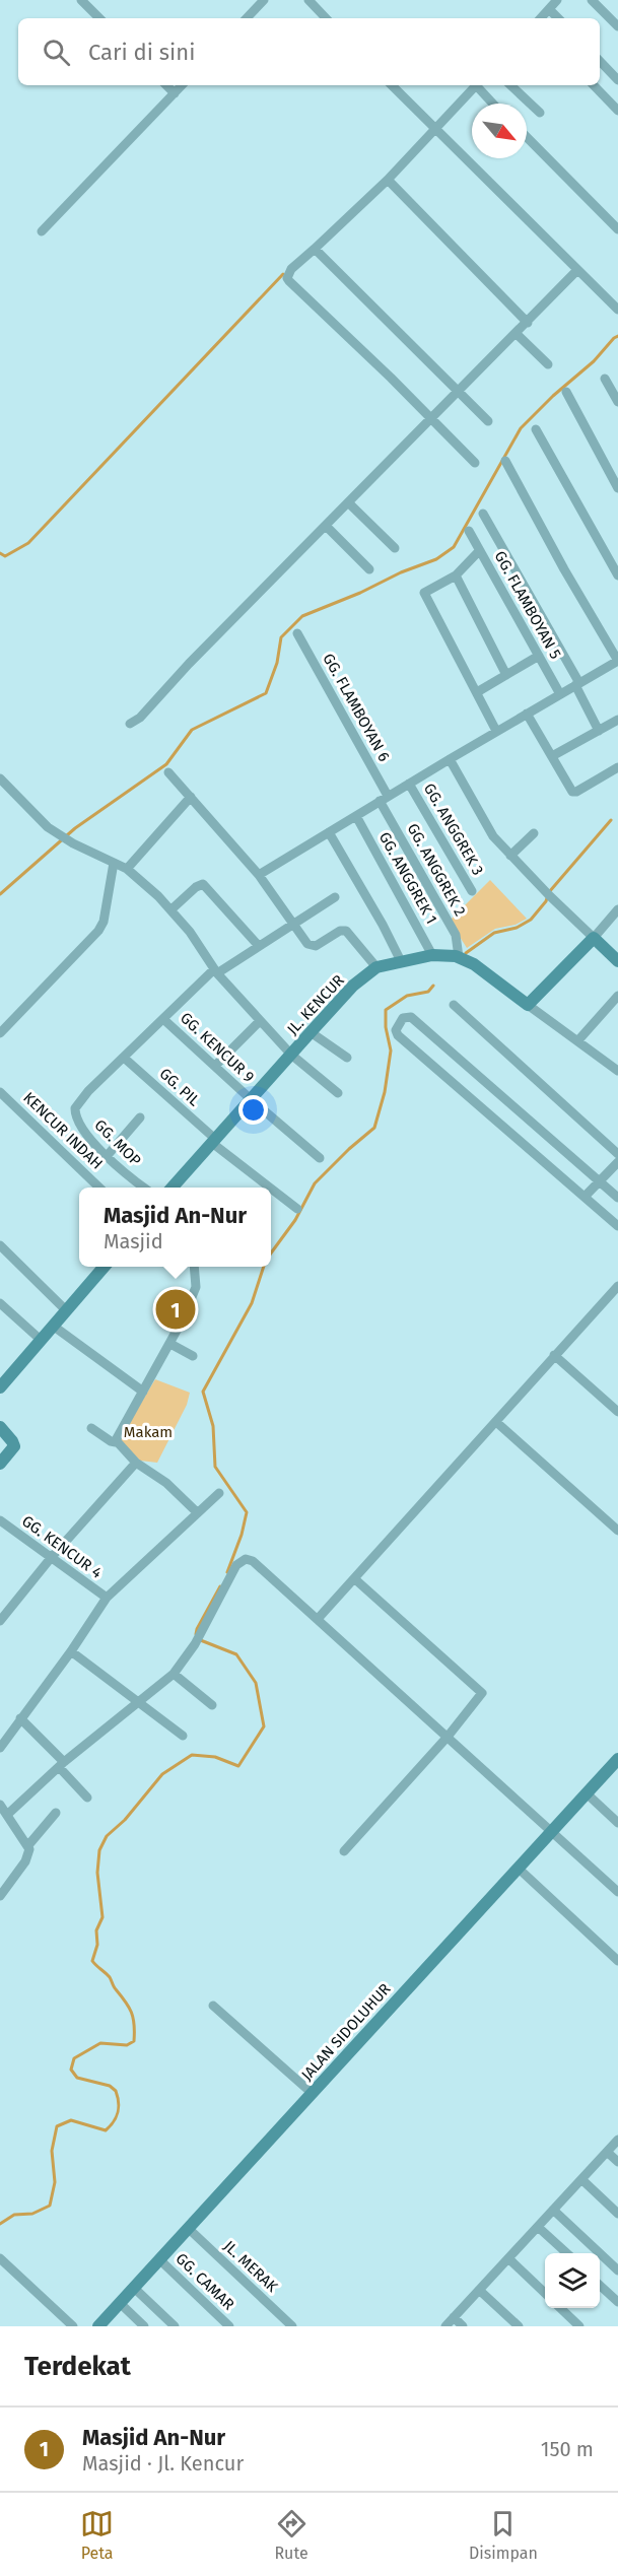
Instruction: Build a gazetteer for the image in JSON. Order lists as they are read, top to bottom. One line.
{"streets":{"street":["GG. FLAMBOYAN 5","GG. FLAMBOYAN 6","GG. ANGGREK 3","GG. ANGGREK 2","GG. ANGGREK 1","JL. KENCUR","GG. KENCUR 9","GG. PIL","KENCUR INDAH","GG. MOP","GG. KENCUR 4","JALAN SIDOLUHUR","JL. MERAK","GG. CAMAR"]},"crossings":[["GG. FLAMBOYAN 6","GG. ANGGREK 2"],["GG. ANGGREK 2","JL. KENCUR"],["GG. ANGGREK 1","JL. KENCUR"],["JL. KENCUR","GG. KENCUR 9"],["JL. KENCUR","GG. PIL"],["GG. PIL","GG. MOP"],["JALAN SIDOLUHUR","JL. MERAK"],["JALAN SIDOLUHUR","GG. CAMAR"]],"parks":["Makam"],"north":"bottom right","page":{"search":"Cari di sini","popup":["Masjid An-Nur","Masjid"],"pins":"1","heading":"Terdekat","list":[{"mark":"1","name":"Masjid An-Nur","note":"Masjid · Jl. Kencur","value":"150 m"}],"nav":["Peta","Rute","Disimpan"]}}
